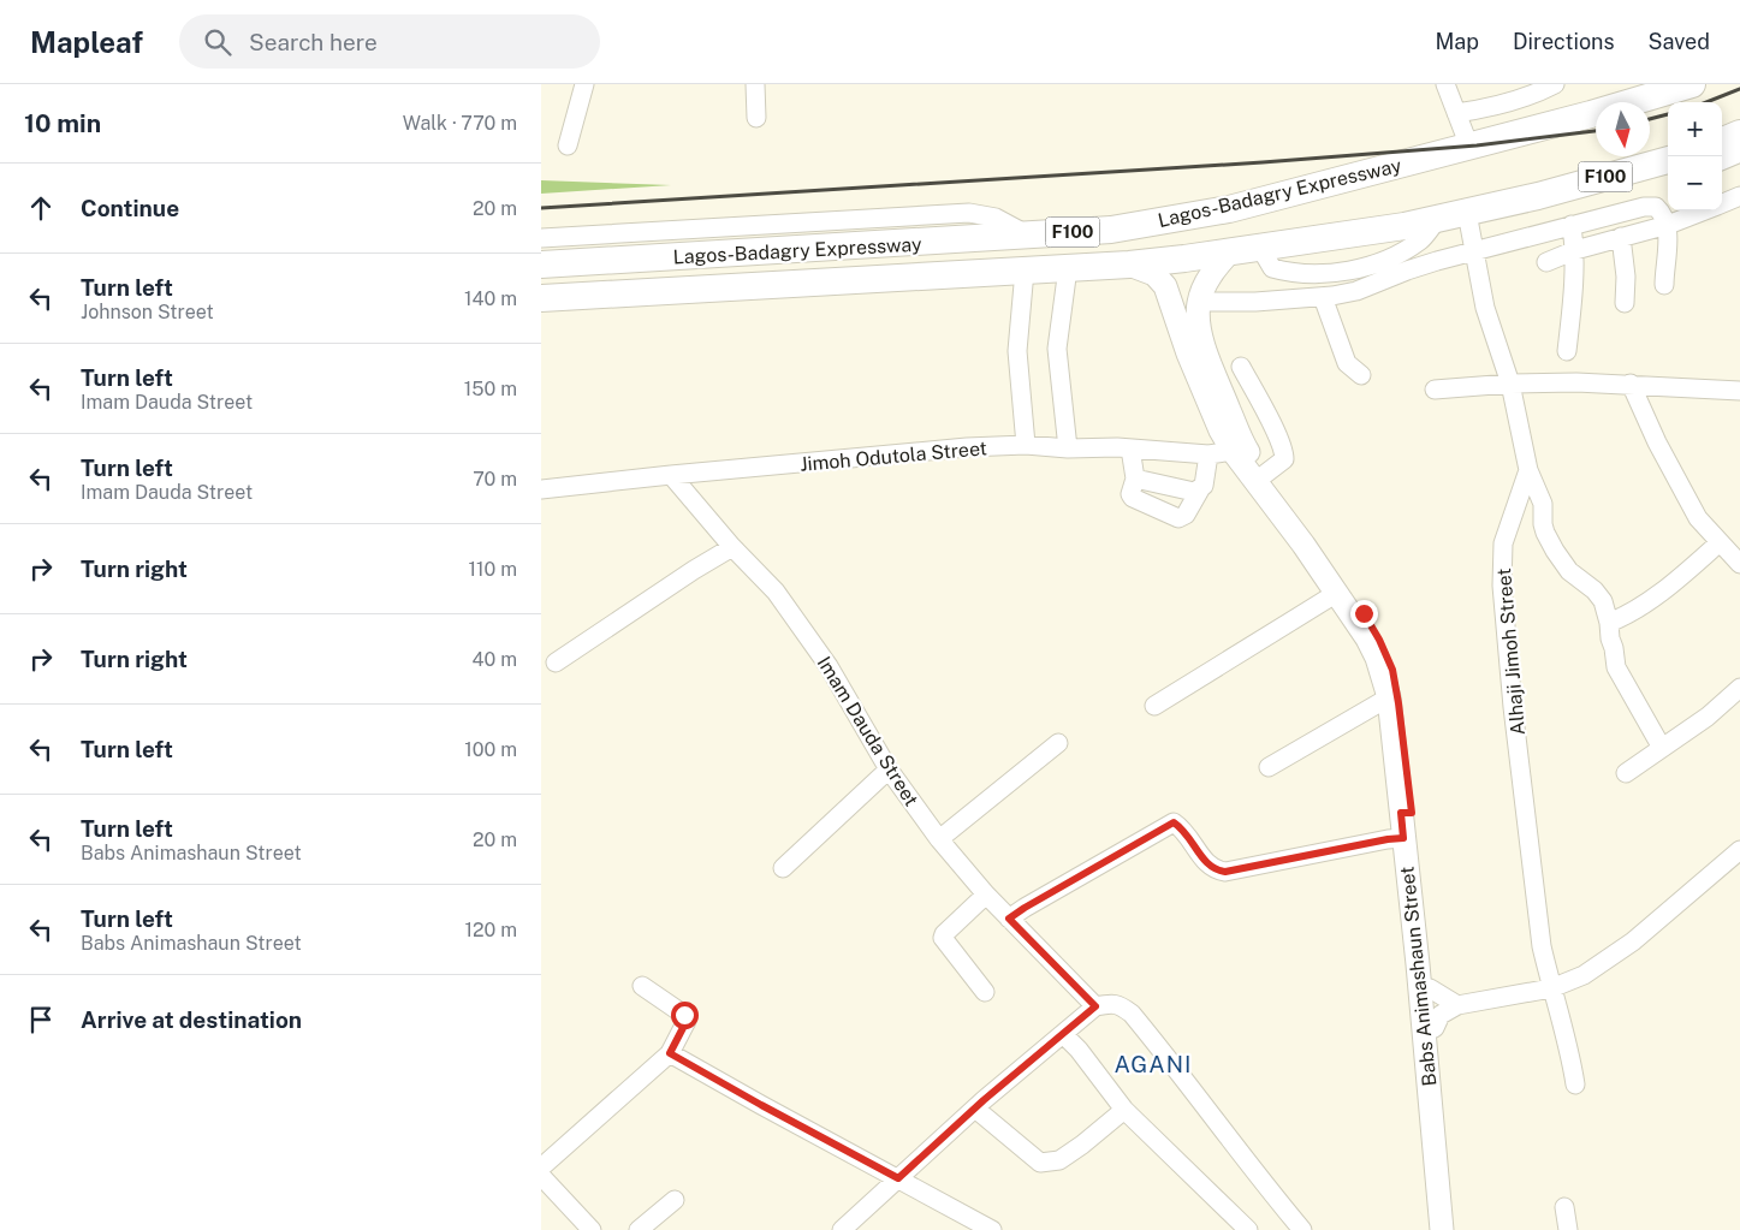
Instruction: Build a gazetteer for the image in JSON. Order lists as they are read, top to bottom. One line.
{"streets":{"highway":["F100","Lagos-Badagry Expressway"],"main road":["Babs Animashaun Street"],"street":["Jimoh Odutola Street","Alhaji Jimoh Street","Imam Dauda Street"]},"crossings":[["F100","Lagos-Badagry Expressway"],["Lagos-Badagry Expressway","Babs Animashaun Street"],["Jimoh Odutola Street","Imam Dauda Street"],["Jimoh Odutola Street","Babs Animashaun Street"]],"districts":["AGANI"],"north":"bottom","page":{"header":"Mapleaf","search":"Search here","nav":["Map","Directions","Saved"],"heading":["10 min","Walk · 770 m"],"map_buttons":["+","−"],"list":[["Continue","20 m"],["Turn left","Johnson Street","140 m"],["Turn left","Imam Dauda Street","150 m"],["Turn left","Imam Dauda Street","70 m"],["Turn right","110 m"],["Turn right","40 m"],["Turn left","100 m"],["Turn left","Babs Animashaun Street","20 m"],["Turn left","Babs Animashaun Street","120 m"],"Arrive at destination"]}}
